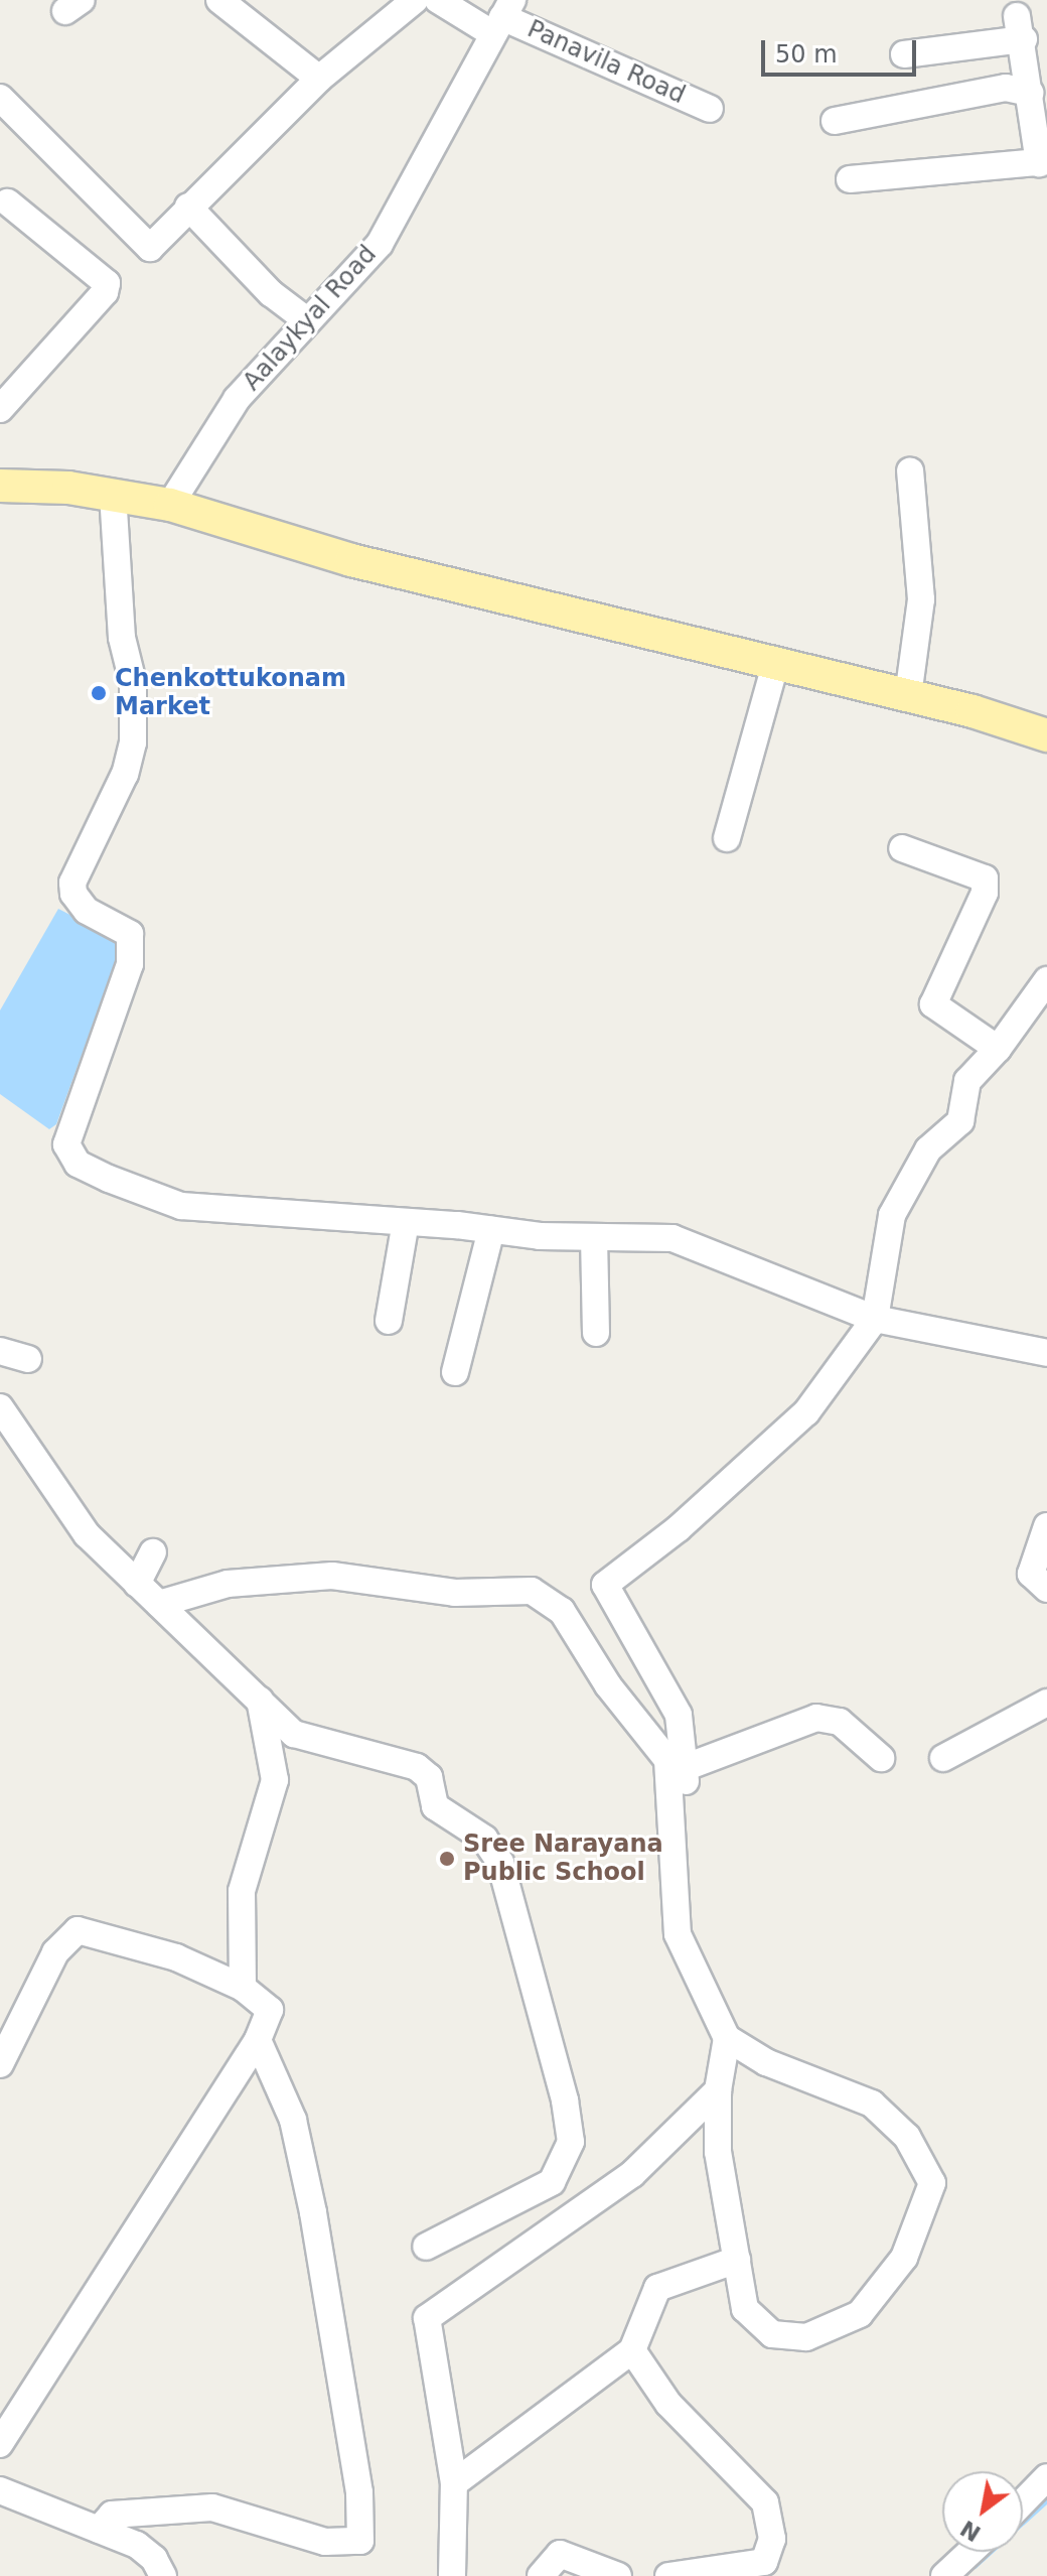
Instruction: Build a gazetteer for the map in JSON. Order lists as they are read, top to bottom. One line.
{"streets":{"street":["Panavila Road","Aalaykyal Road"]},"crossings":[["Panavila Road","Aalaykyal Road"]],"places":["Chenkottukonam Market","Sree Narayana Public School"],"scale_bar":"50 m","north":"bottom left"}
